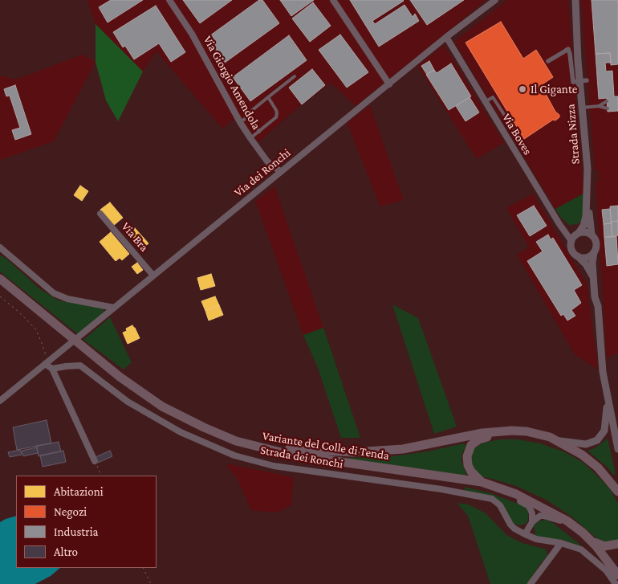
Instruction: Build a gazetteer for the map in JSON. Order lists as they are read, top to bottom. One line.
{"streets":{"main road":["Variante del Colle di Tenda"],"street":["Via Giorgio Amendola","Via Boves","Strada Nizza","Via dei Ronchi","Via Bra","Strada dei Ronchi"]},"crossings":[["Via Giorgio Amendola","Via dei Ronchi"],["Via Boves","Strada Nizza"],["Via Boves","Via dei Ronchi"],["Via dei Ronchi","Via Bra"]],"places":["Il Gigante"],"legend":["Abitazioni","Negozi","Industria","Altro"]}
